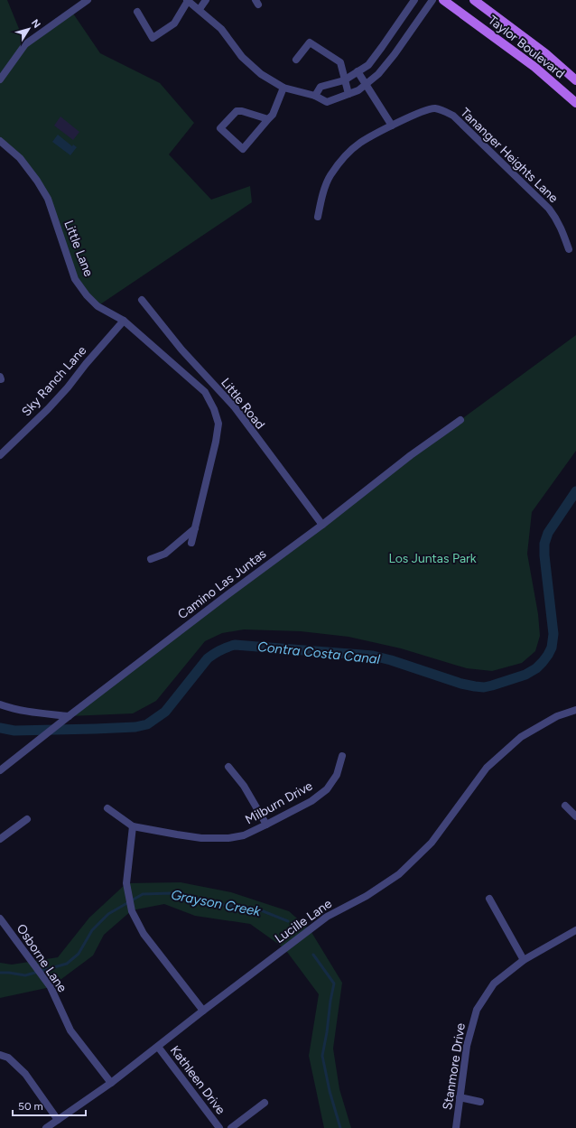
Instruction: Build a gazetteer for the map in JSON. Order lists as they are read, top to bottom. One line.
{"streets":{"main road":["Taylor Boulevard"],"street":["Tananger Heights Lane","Little Lane","Sky Ranch Lane","Little Road","Camino Las Juntas","Milburn Drive","Lucille Lane","Osborne Lane","Stanmore Drive","Kathleen Drive"]},"crossings":[["Little Lane","Sky Ranch Lane"],["Little Road","Camino Las Juntas"],["Lucille Lane","Osborne Lane"],["Lucille Lane","Kathleen Drive"]],"water":["Contra Costa Canal","Grayson Creek"],"parks":["Los Juntas Park"],"scale_bar":"50 m","north":"top right"}
